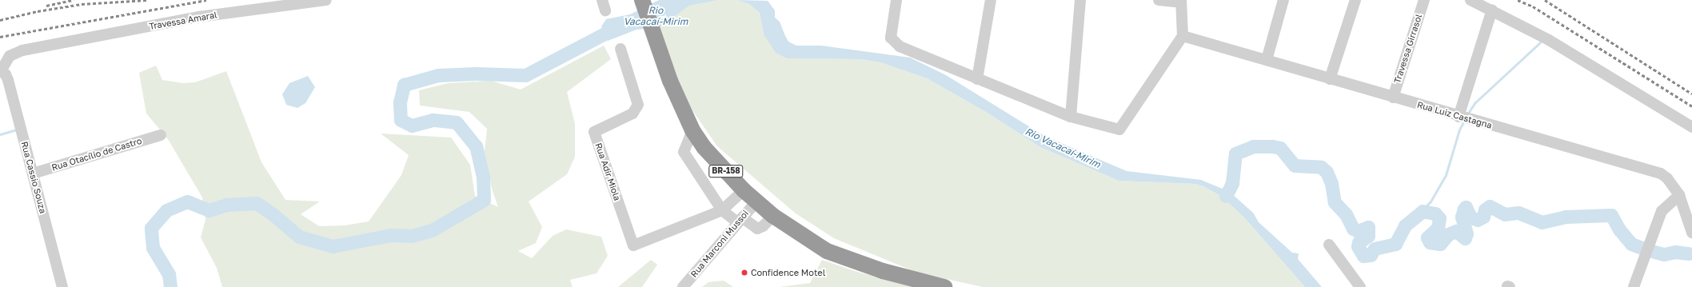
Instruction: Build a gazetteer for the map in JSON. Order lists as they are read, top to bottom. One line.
{"streets":{"highway":["BR-158"],"street":["Travessa Amaral","Travessa Girrasol","Rua Luiz Castagna","Rua Otacílio de Castro","Rua Adir Miola","Rua Cassio Souza","Rua Marconi Mussoi"]},"crossings":[["Travessa Amaral","Rua Cassio Souza"],["Travessa Girrasol","Rua Luiz Castagna"],["Rua Otacílio de Castro","Rua Cassio Souza"],["BR-158","Rua Marconi Mussoi"]],"water":["Rio Vacacaí-Mirim"],"places":["Confidence Motel"]}
